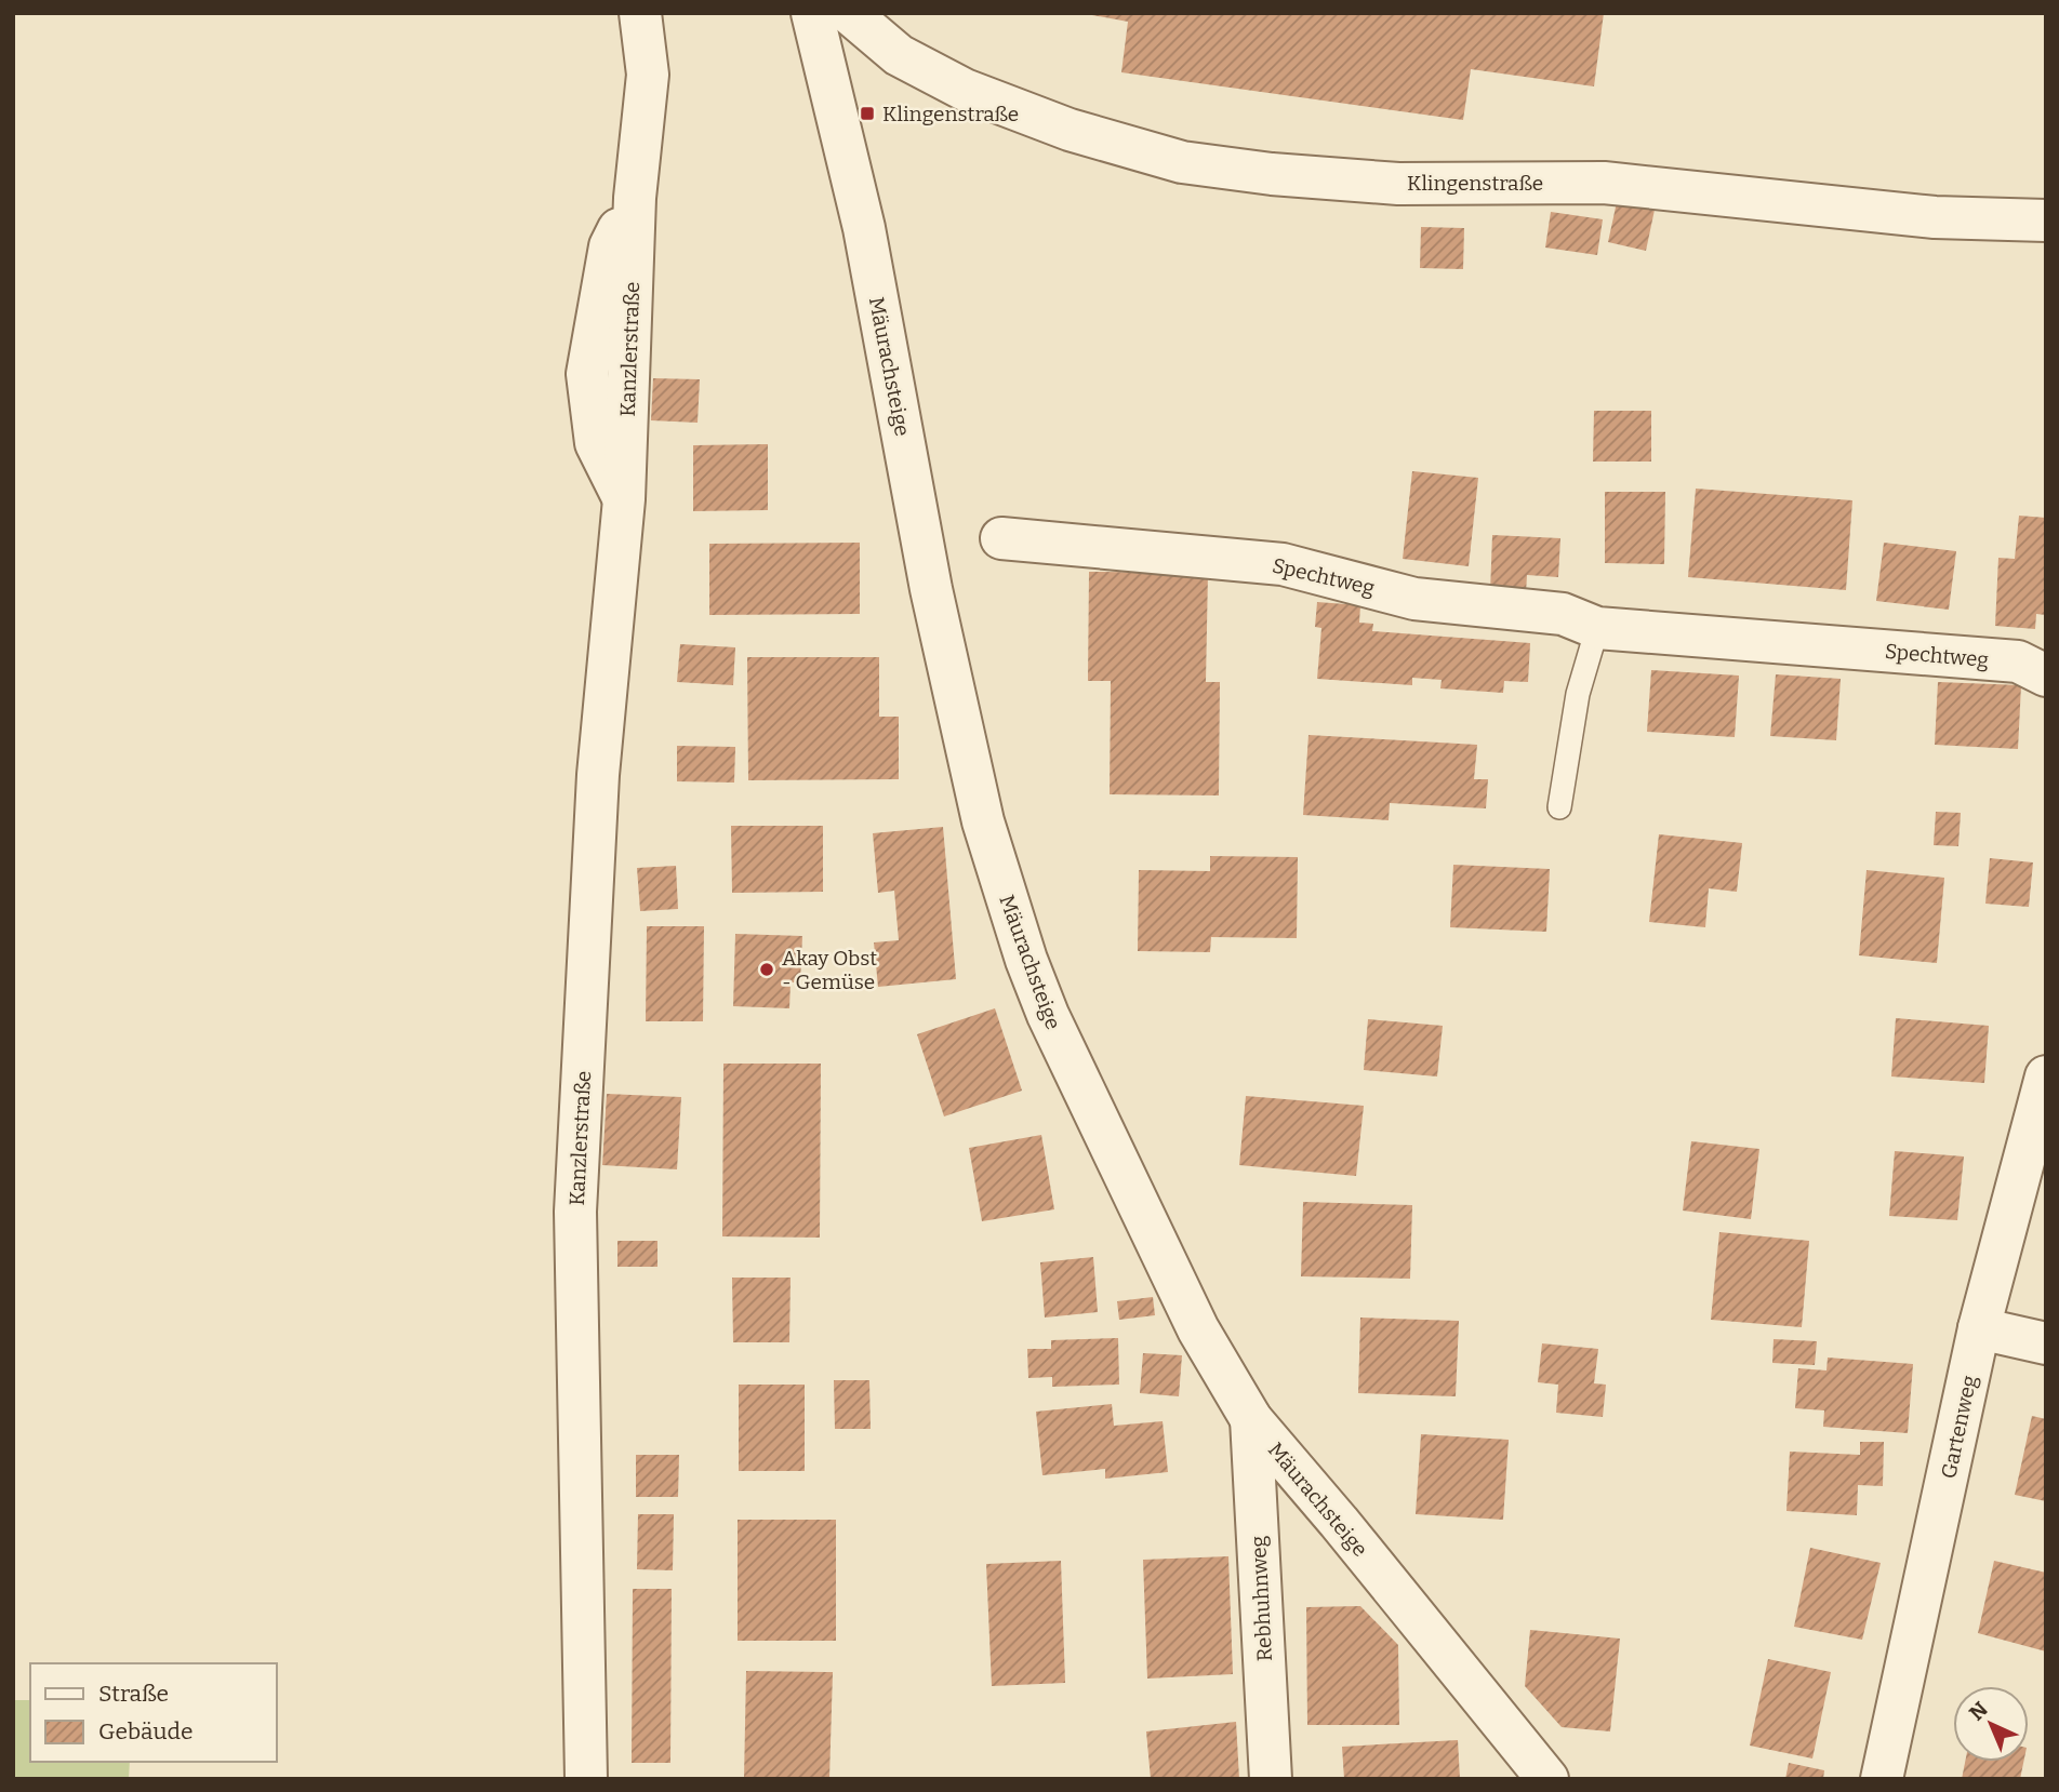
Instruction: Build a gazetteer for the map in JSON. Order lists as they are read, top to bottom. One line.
{"streets":{"street":["Klingenstraße","Kanzlerstraße","Mäurachsteige","Spechtweg","Gartenweg","Rebhuhnweg"]},"crossings":[["Mäurachsteige","Rebhuhnweg"]],"places":{"transit":["Klingenstraße"],"other":["Akay Obst - Gemüse"]},"legend":["Straße","Gebäude"],"north":"top left"}
